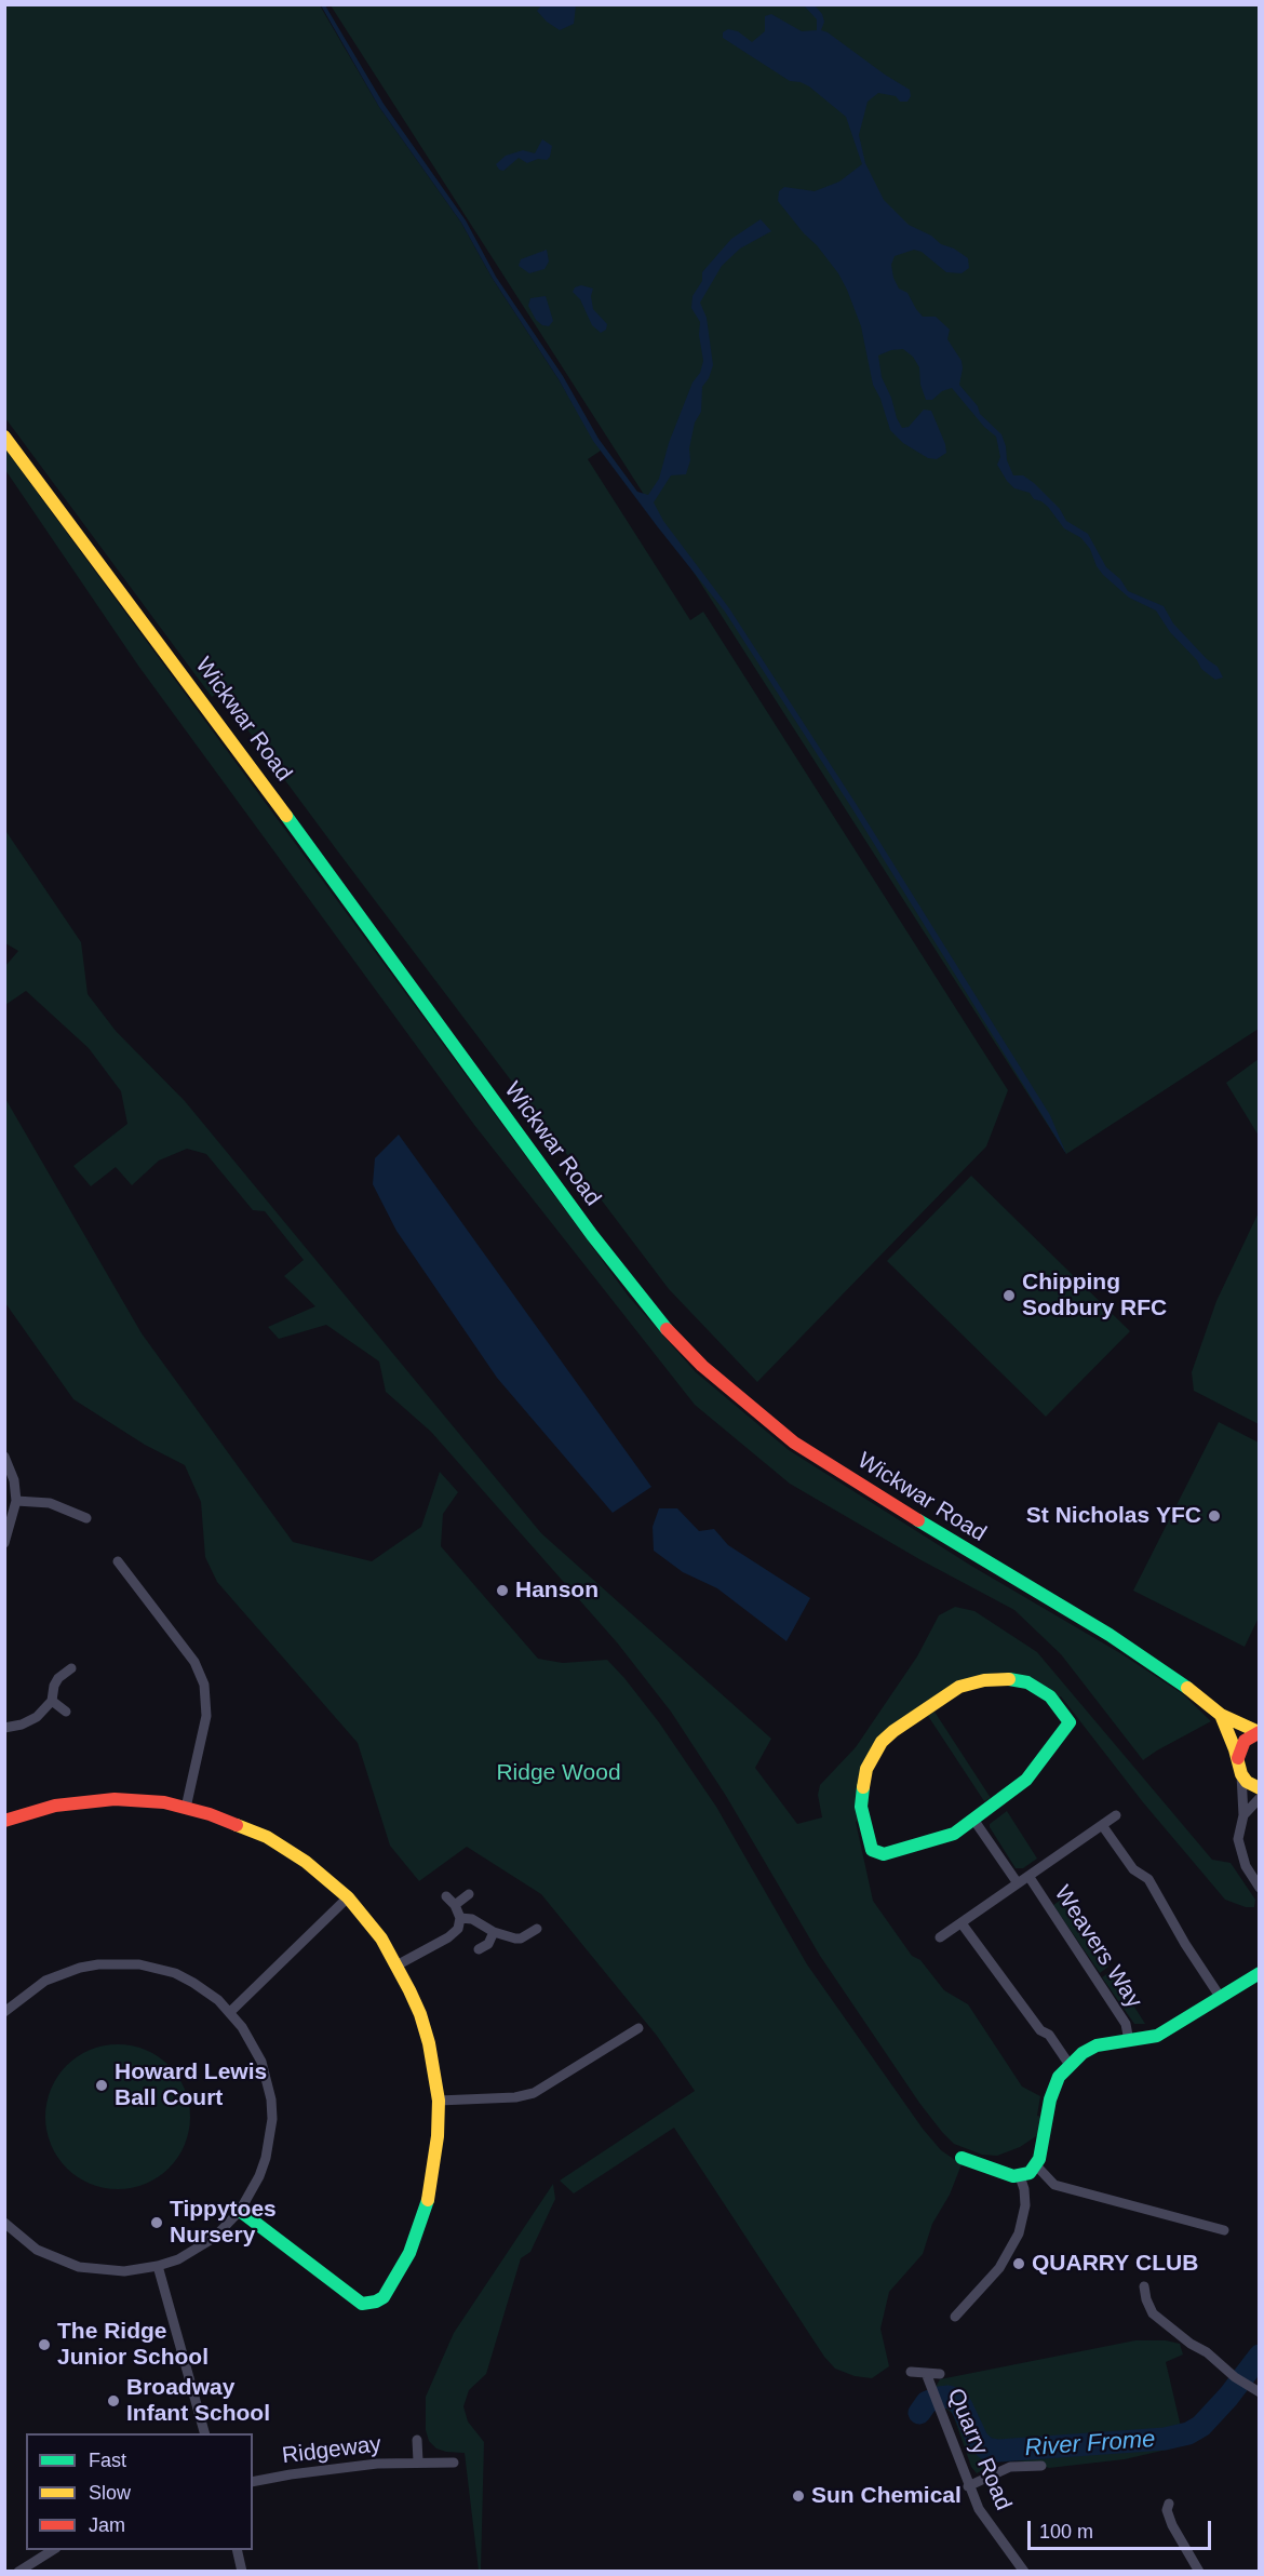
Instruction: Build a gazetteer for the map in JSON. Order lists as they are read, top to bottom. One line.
{"streets":{"street":["Wickwar Road","Weavers Way","Quarry Road","Ridgeway"]},"water":["River Frome"],"parks":["Ridge Wood"],"places":["Chipping Sodbury RFC","St Nicholas YFC","Hanson","Howard Lewis Ball Court","Tippytoes Nursery","QUARRY CLUB","The Ridge Junior School","Broadway Infant School","Sun Chemical"],"legend":["Fast","Slow","Jam"],"scale_bar":"100 m"}
